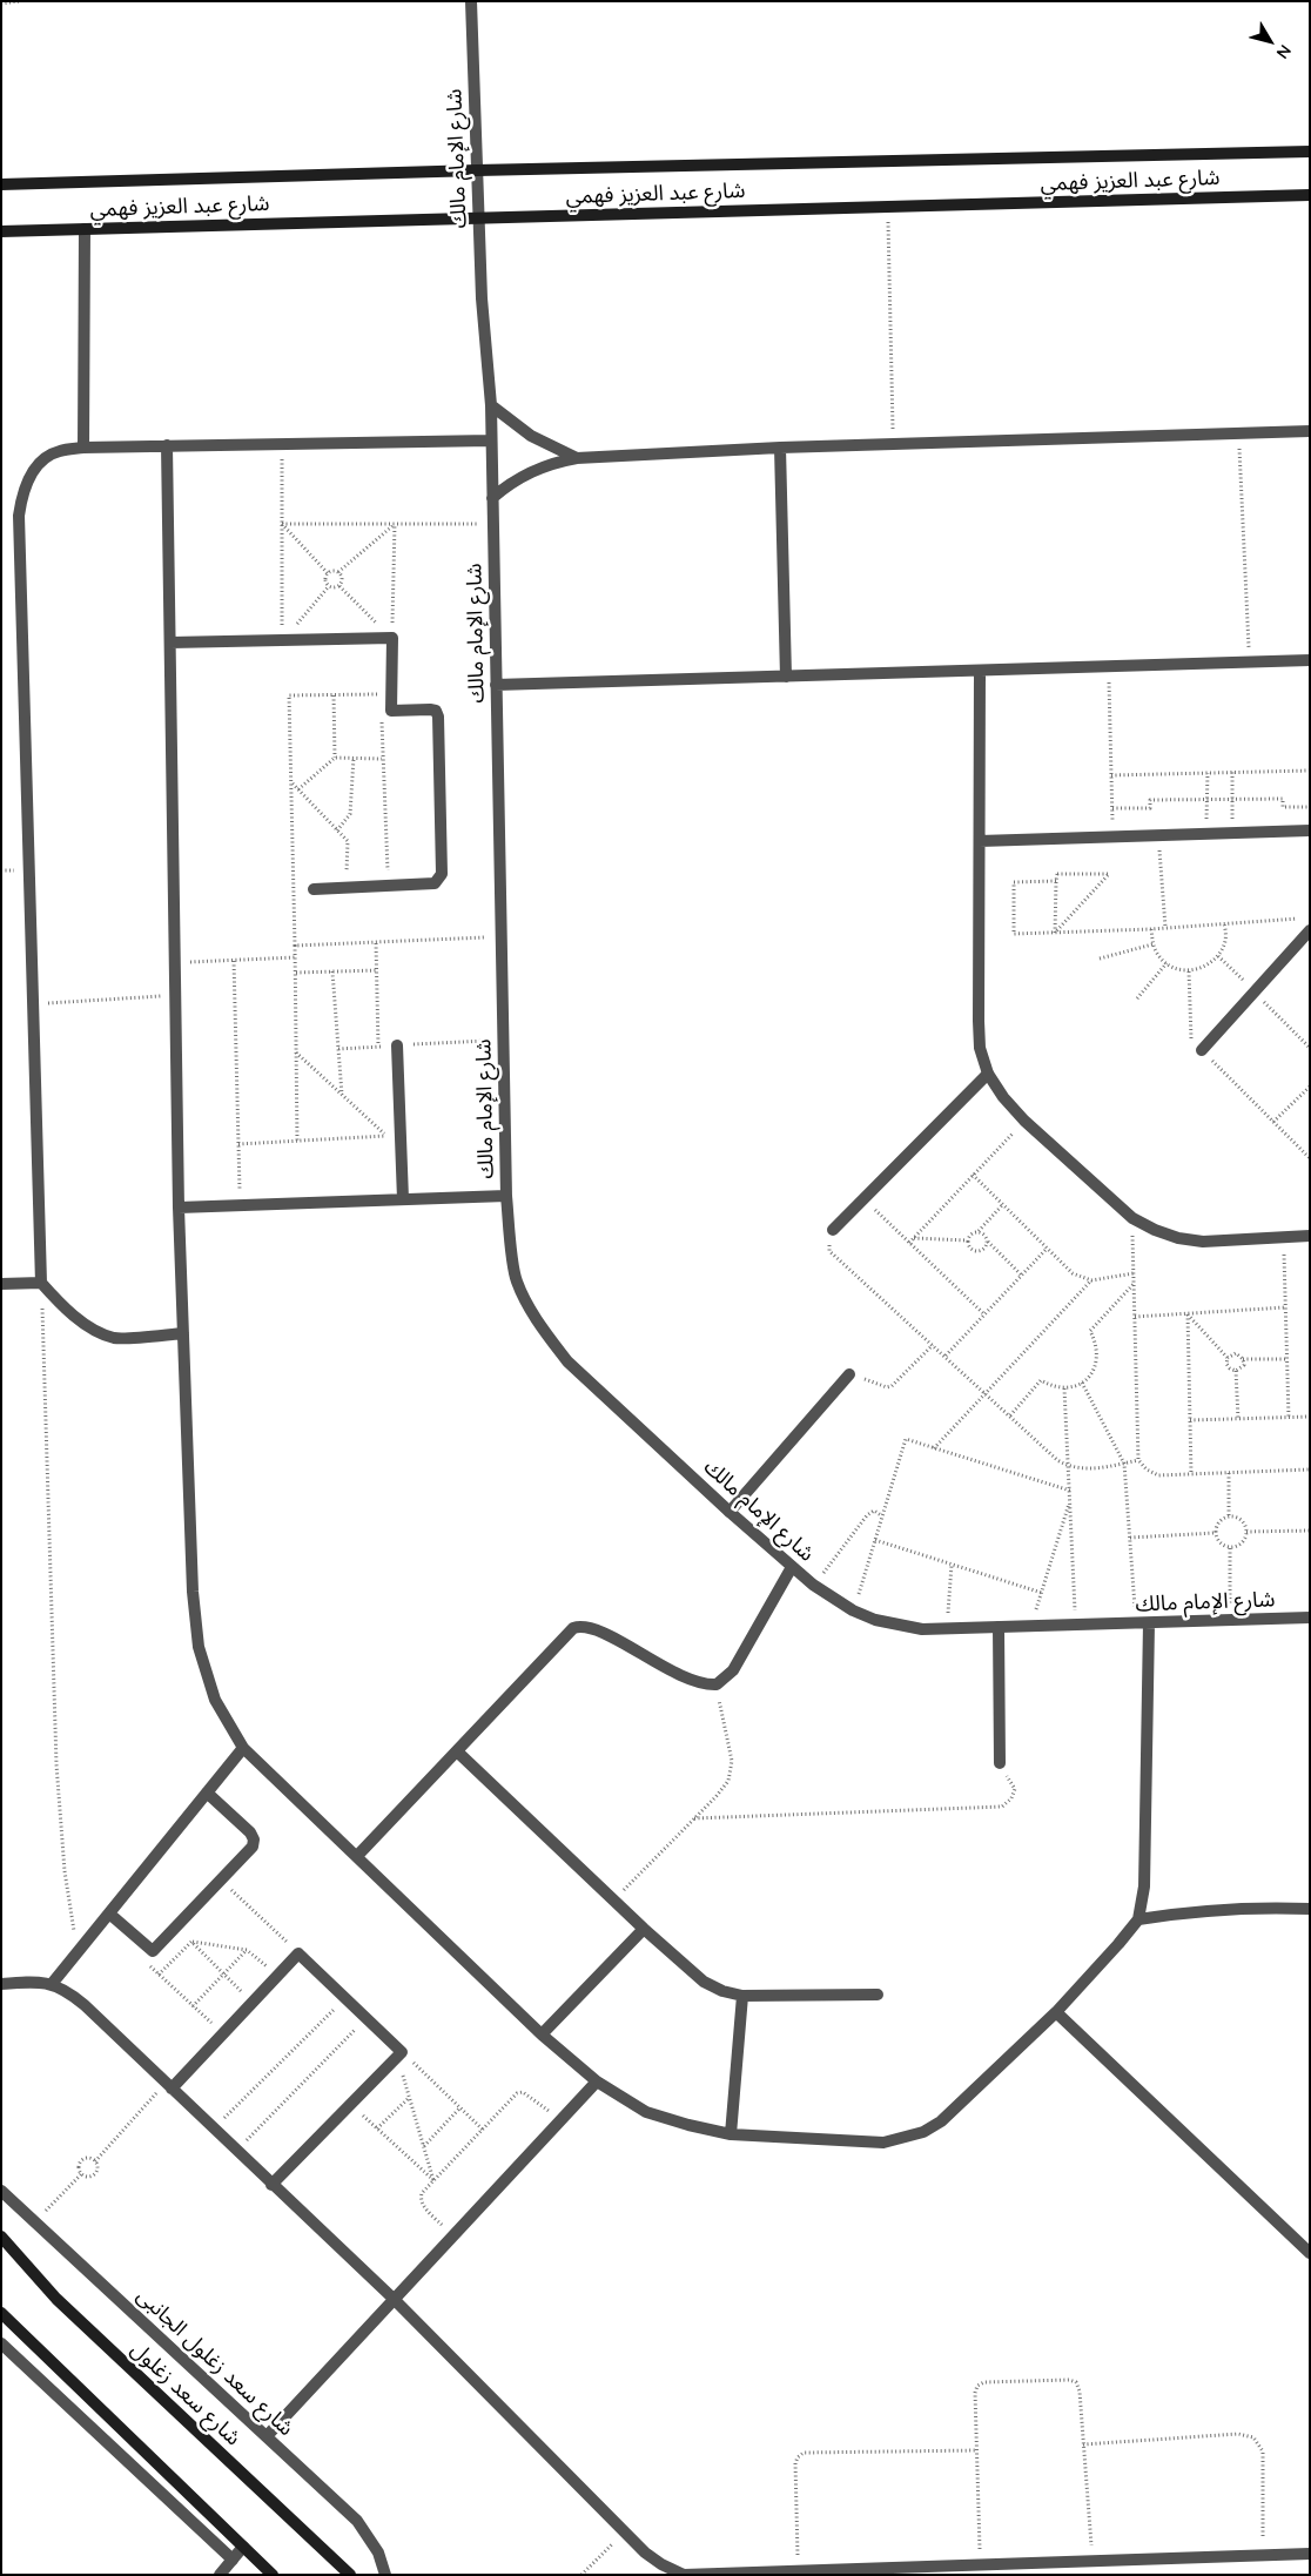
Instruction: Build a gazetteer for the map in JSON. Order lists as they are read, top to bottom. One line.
{"streets":{"street":["شارع الإمام مالك","شارع عبد العزيز فهمي","شارع سعد زغلول الجانبى","شارع سعد زغلول"]},"crossings":[["شارع الإمام مالك","شارع عبد العزيز فهمي"]],"north":"bottom right"}
